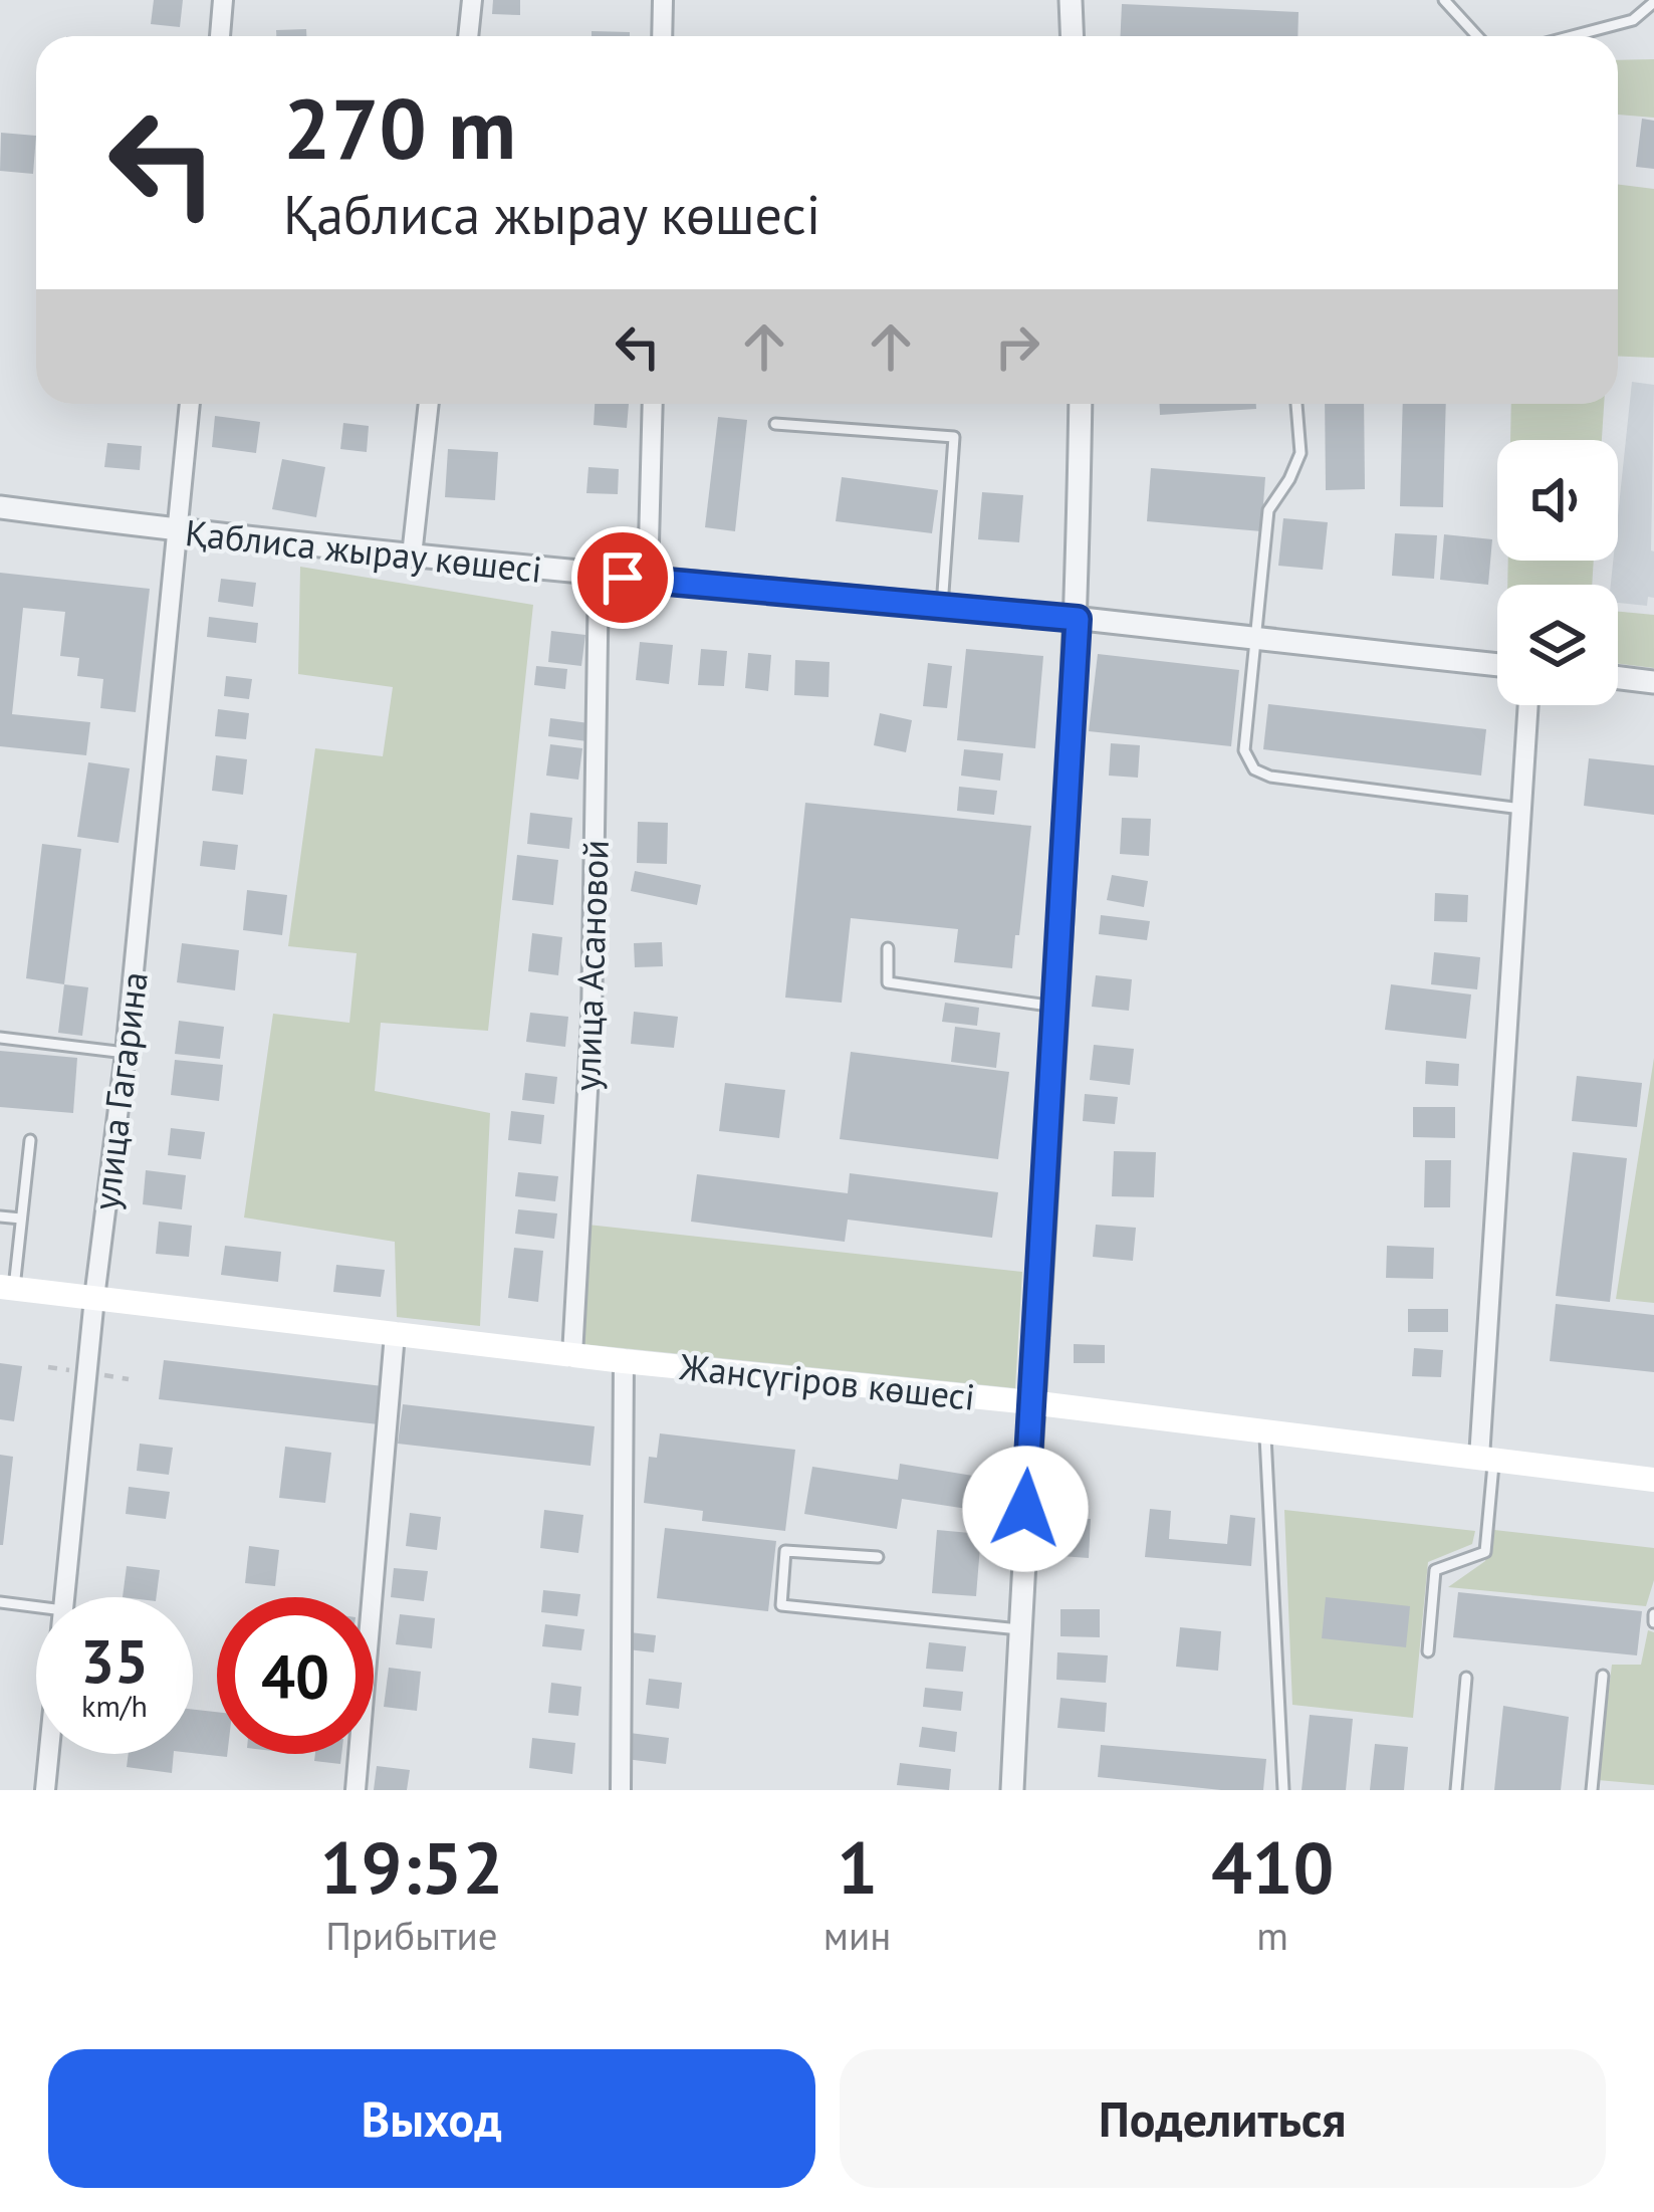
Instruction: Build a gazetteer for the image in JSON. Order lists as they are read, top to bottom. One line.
{"streets":{"main road":["Жансүгіров көшесі"],"street":["Қаблиса жырау көшесі","улица Асановой","улица Гагарина"]},"crossings":[["Қаблиса жырау көшесі","улица Асановой"],["Қаблиса жырау көшесі","улица Гагарина"],["улица Асановой","Жансүгіров көшесі"],["улица Гагарина","Жансүгіров көшесі"]],"page":{"turn":["270 m","Қаблиса жырау көшесі"],"speed":"35 km/h","limit":"40","eta":["19:52","Прибытие","1","мин","410","m"],"buttons":["Выход","Поделиться"]}}
